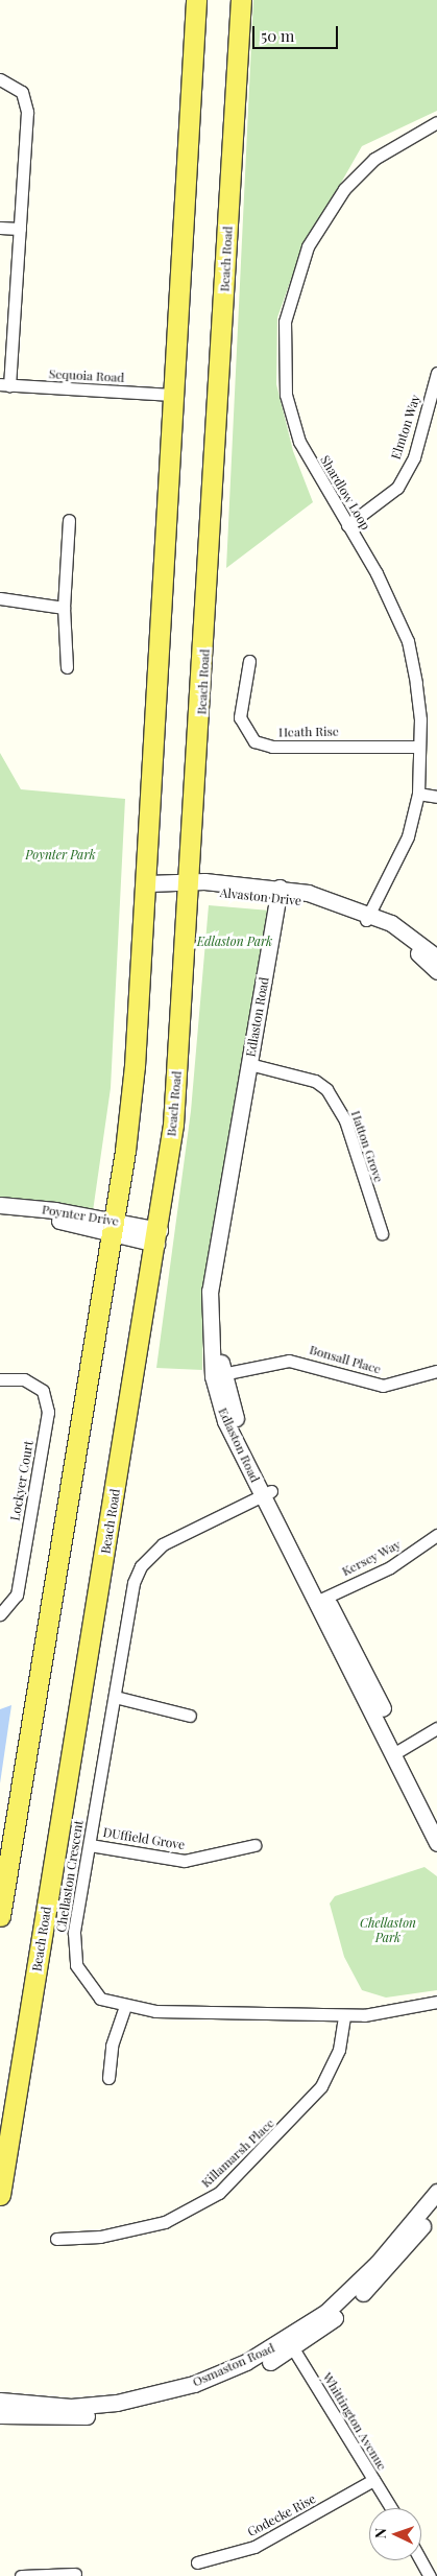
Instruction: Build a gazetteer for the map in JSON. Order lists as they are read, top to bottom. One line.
{"streets":{"main road":["Beach Road"],"street":["Sequoia Road","Elmton Way","Shardlow Loop","Heath Rise","Alvaston Drive","Edlaston Road","Hatton Grove","Poynter Drive","Bonsall Place","Lockyer Court","Kersey Way","DUffield Grove","Chellaston Crescent","Killamarsh Place","Osmaston Road","Whittington Avenue","Godecke Rise"]},"crossings":[["Beach Road","Alvaston Drive"],["Beach Road","Poynter Drive"],["Elmton Way","Shardlow Loop"],["Shardlow Loop","Heath Rise"],["Shardlow Loop","Alvaston Drive"],["Alvaston Drive","Edlaston Road"],["Edlaston Road","Hatton Grove"],["Edlaston Road","Bonsall Place"],["Edlaston Road","Kersey Way"],["Edlaston Road","Chellaston Crescent"],["DUffield Grove","Chellaston Crescent"],["Chellaston Crescent","Killamarsh Place"],["Osmaston Road","Whittington Avenue"],["Whittington Avenue","Godecke Rise"]],"parks":["Poynter Park","Edlaston Park","Chellaston Park"],"scale_bar":"50 m","north":"left"}
